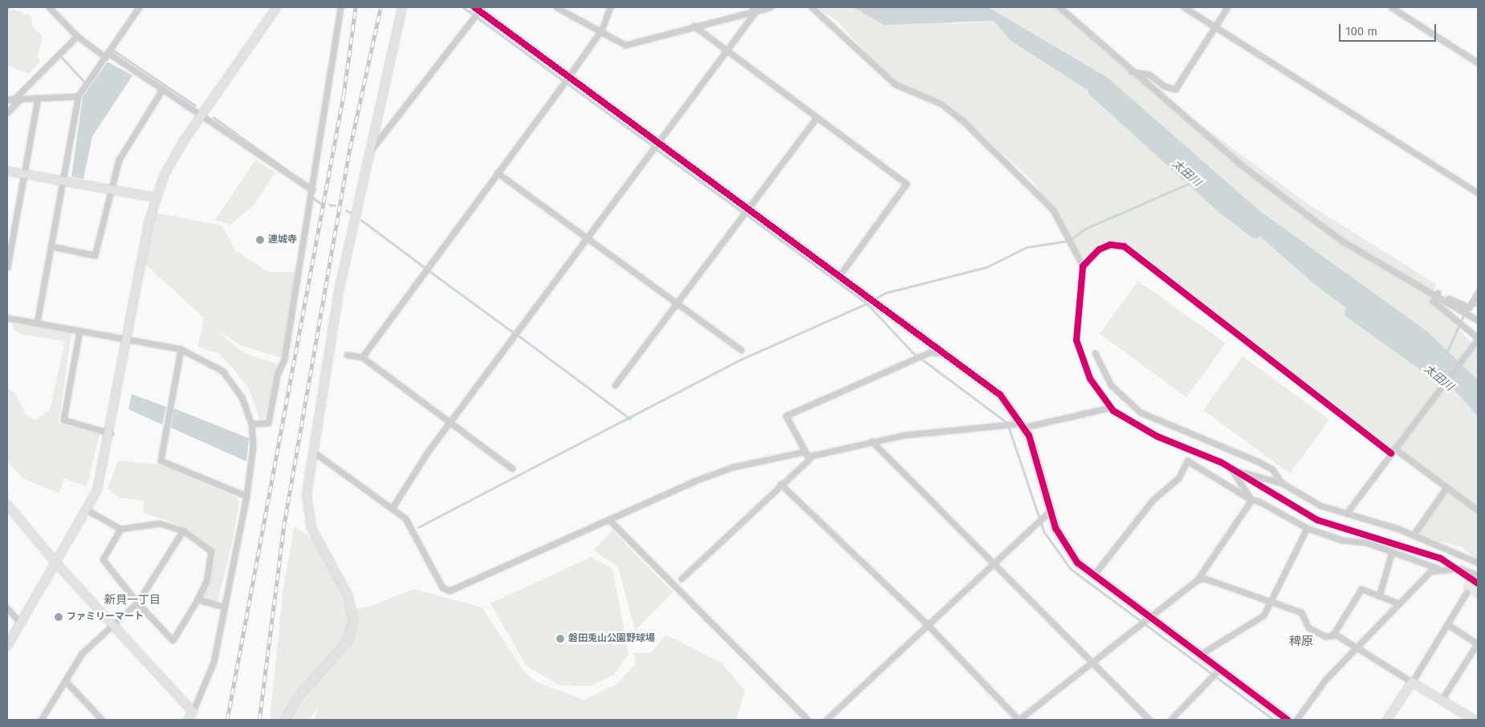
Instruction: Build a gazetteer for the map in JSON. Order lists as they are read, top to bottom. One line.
{"districts":["新貝一丁目","稗原"],"water":["太田川"],"places":["連城寺","ファミリーマート","磐田兎山公園野球場"],"scale_bar":"100 m"}
